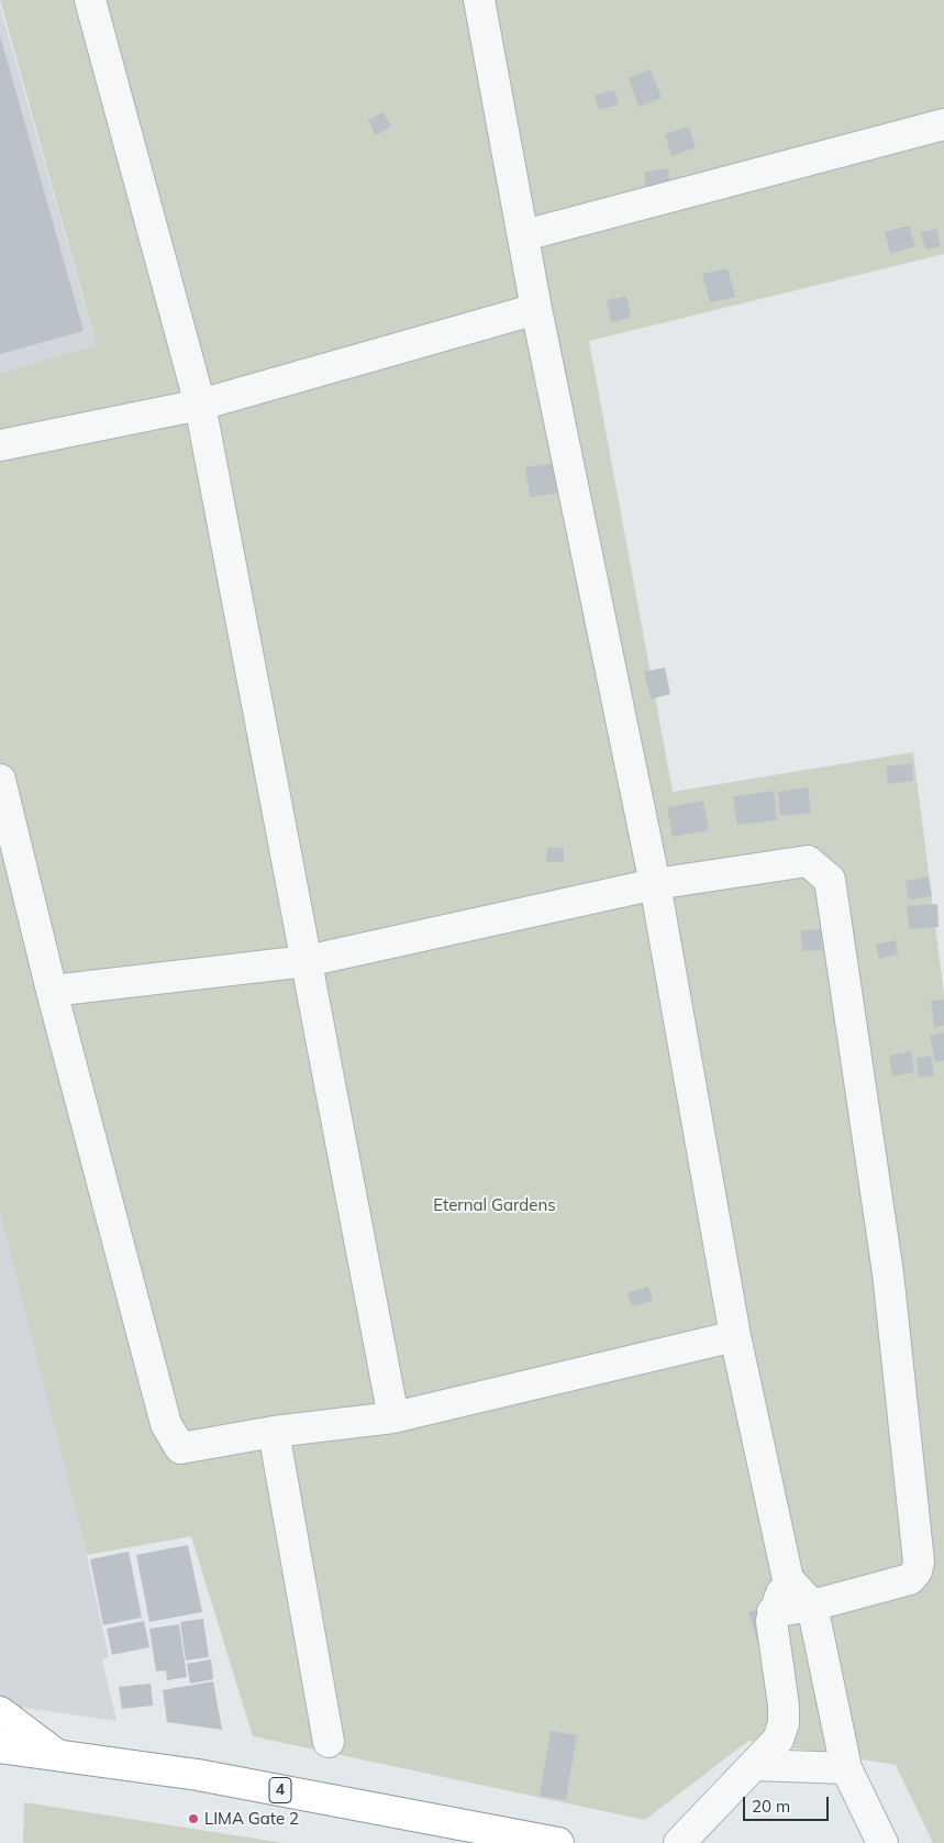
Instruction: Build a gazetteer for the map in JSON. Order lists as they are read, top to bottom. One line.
{"streets":{"highway":["4"]},"parks":["Eternal Gardens"],"places":["LIMA Gate 2"],"scale_bar":"20 m"}
